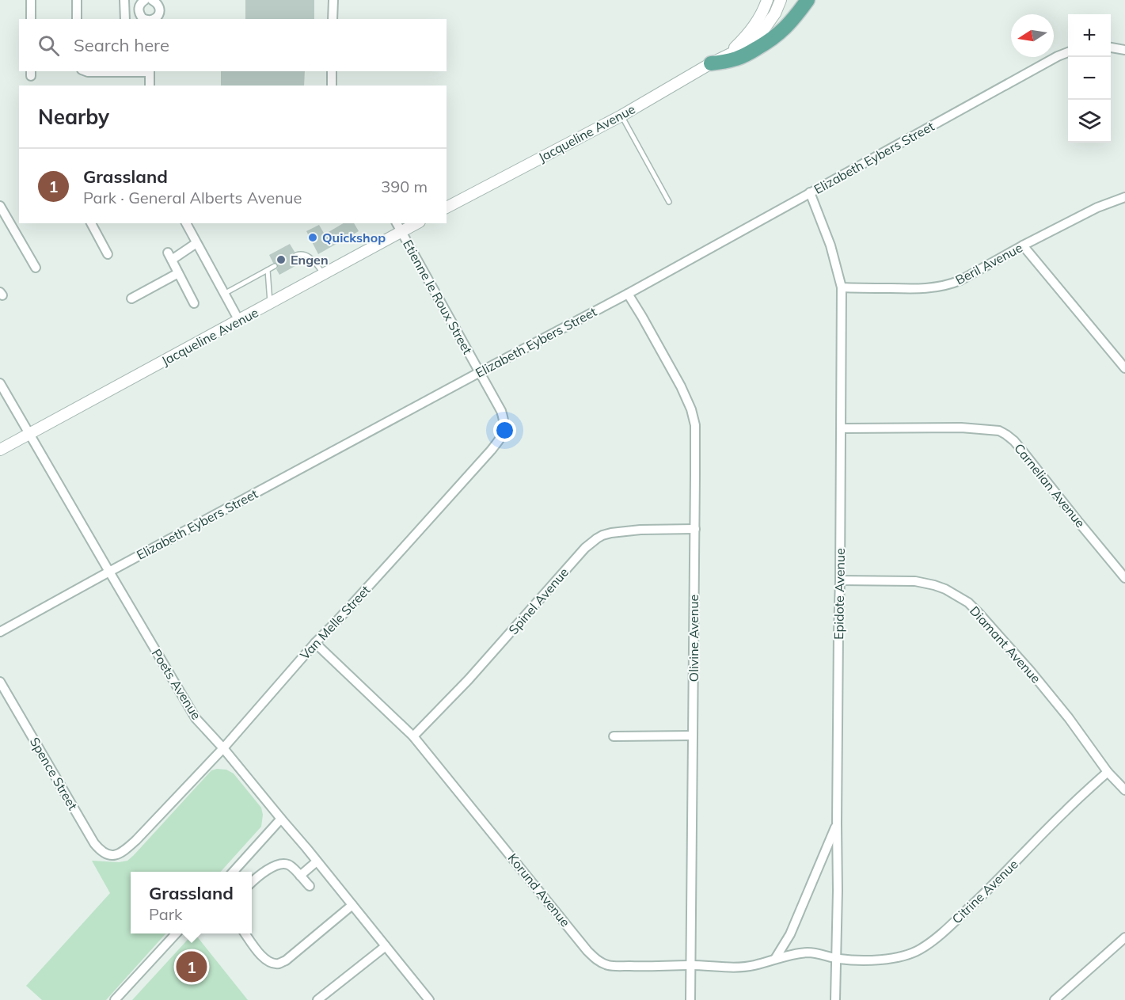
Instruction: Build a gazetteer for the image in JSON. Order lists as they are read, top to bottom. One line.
{"streets":{"street":["Jacqueline Avenue","Elizabeth Eybers Street","Beril Avenue","Etienne le Roux Street","Carnelian Avenue","Epidote Avenue","Spinel Avenue","Van Melle Street","Olivine Avenue","Diamant Avenue","Poets Avenue","Spence Street","Korund Avenue","Citrine Avenue"]},"crossings":[["Jacqueline Avenue","Etienne le Roux Street"],["Jacqueline Avenue","Poets Avenue"],["Elizabeth Eybers Street","Etienne le Roux Street"],["Elizabeth Eybers Street","Epidote Avenue"],["Elizabeth Eybers Street","Van Melle Street"],["Elizabeth Eybers Street","Olivine Avenue"],["Elizabeth Eybers Street","Poets Avenue"],["Beril Avenue","Epidote Avenue"],["Etienne le Roux Street","Van Melle Street"],["Carnelian Avenue","Epidote Avenue"],["Epidote Avenue","Diamant Avenue"],["Epidote Avenue","Korund Avenue"],["Epidote Avenue","Citrine Avenue"],["Spinel Avenue","Olivine Avenue"],["Spinel Avenue","Korund Avenue"],["Van Melle Street","Poets Avenue"],["Van Melle Street","Spence Street"],["Van Melle Street","Korund Avenue"],["Olivine Avenue","Korund Avenue"],["Diamant Avenue","Citrine Avenue"],["Korund Avenue","Citrine Avenue"]],"places":["Quickshop","Engen"],"north":"left","page":{"map_buttons":["+","−"],"search":"Search here","heading":"Nearby","list":[{"mark":"1","name":"Grassland","note":"Park · General Alberts Avenue","value":"390 m"}],"popup":["Grassland","Park"],"pins":"1"}}
